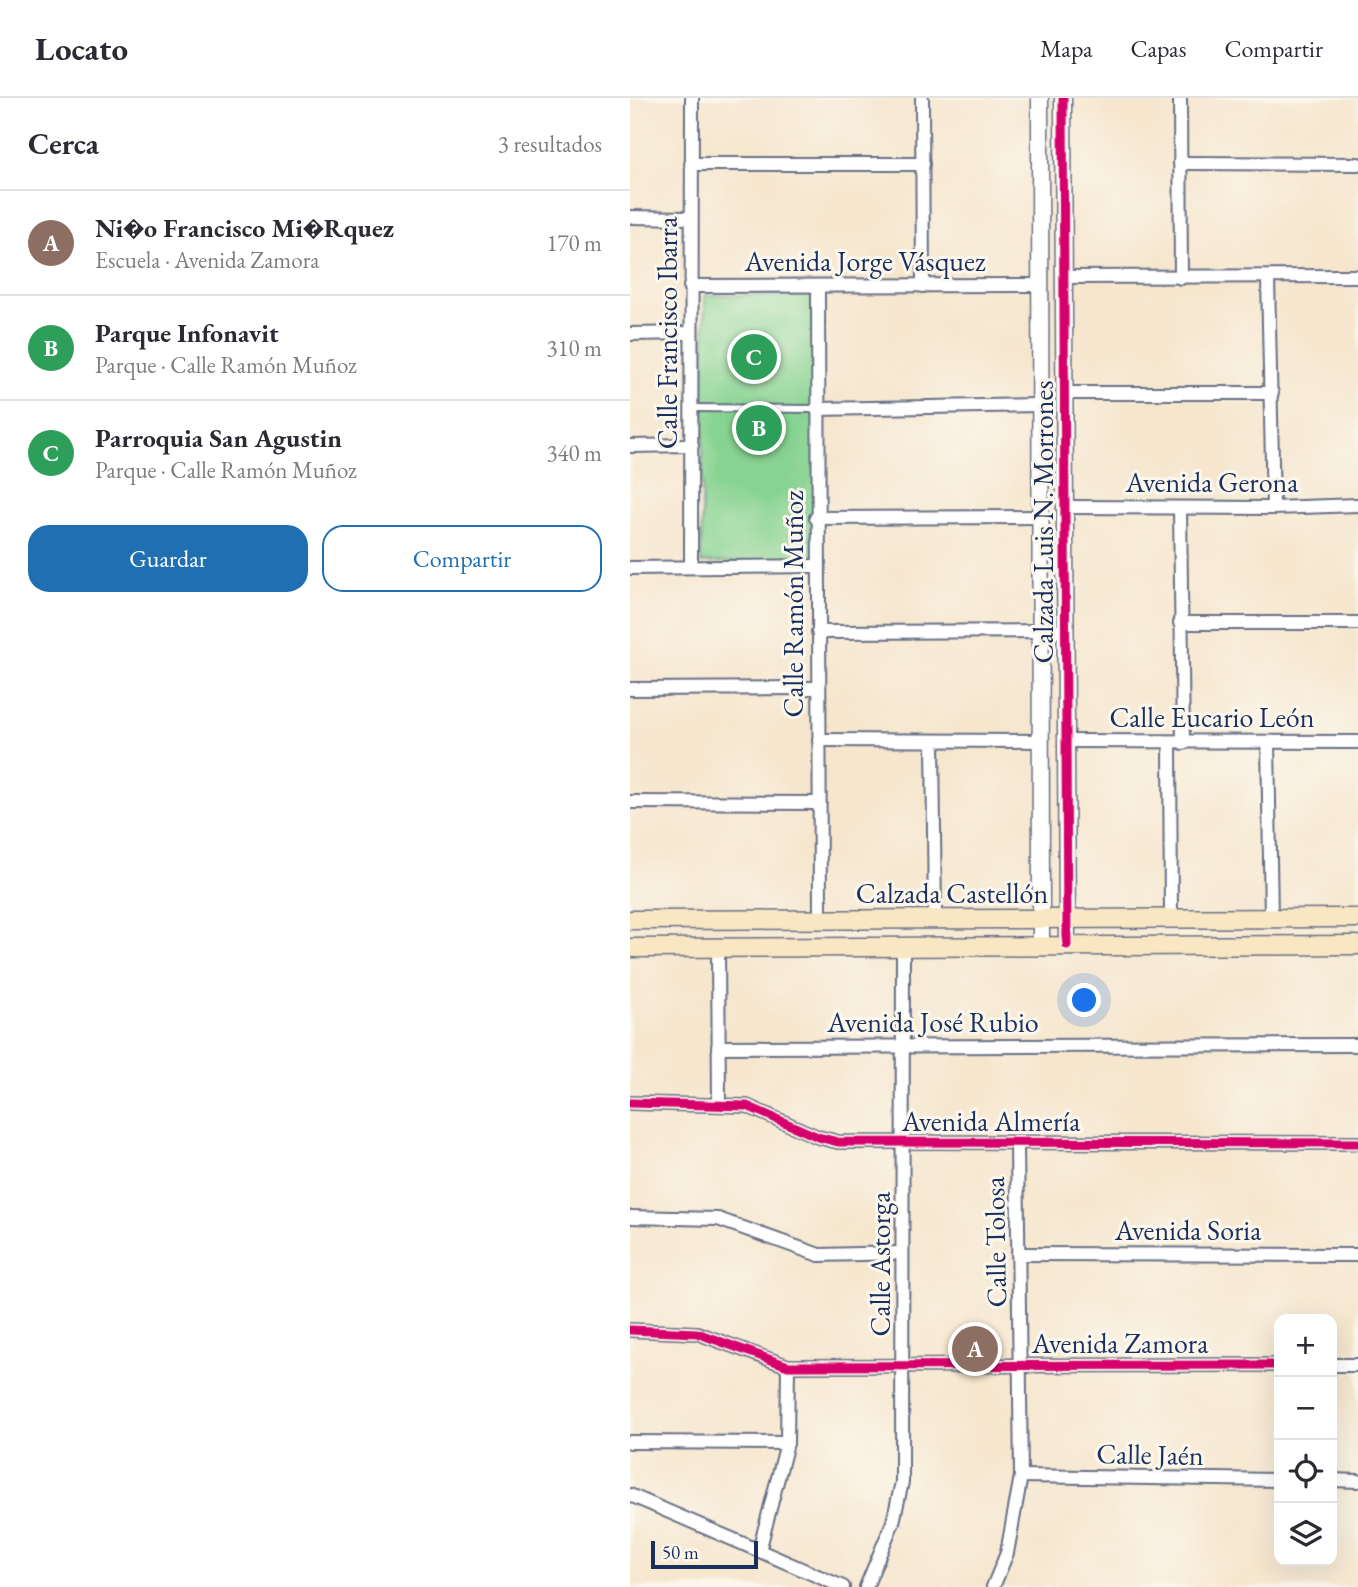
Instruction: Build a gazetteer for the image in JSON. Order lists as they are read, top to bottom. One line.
{"streets":{"main road":["Calzada Castellón"],"street":["Avenida Jorge Vásquez","Calle Francisco Ibarra","Avenida Gerona","Calzada Luis N. Morrones","Calle Ramón Muñoz","Calle Eucario León","Avenida José Rubio","Avenida Almería","Avenida Soria","Calle Tolosa","Calle Astorga","Avenida Zamora","Calle Jaén"]},"crossings":[["Avenida Jorge Vásquez","Calle Francisco Ibarra"],["Avenida Jorge Vásquez","Calzada Luis N. Morrones"],["Avenida Jorge Vásquez","Calle Ramón Muñoz"],["Avenida Gerona","Calzada Luis N. Morrones"],["Calzada Luis N. Morrones","Calle Eucario León"],["Calzada Luis N. Morrones","Calzada Castellón"],["Calle Ramón Muñoz","Calzada Castellón"],["Calzada Castellón","Calle Astorga"],["Avenida José Rubio","Calle Astorga"],["Avenida Almería","Calle Tolosa"],["Avenida Almería","Calle Astorga"],["Avenida Soria","Calle Tolosa"],["Calle Tolosa","Avenida Zamora"],["Calle Tolosa","Calle Jaén"],["Calle Astorga","Avenida Zamora"]],"scale_bar":"50 m","page":{"header":"Locato","nav":["Mapa","Capas","Compartir"],"heading":["Cerca","3 resultados"],"list":[{"mark":"A","name":"Ni�o Francisco Mi�Rquez","note":"Escuela · Avenida Zamora","value":"170 m"},{"mark":"B","name":"Parque Infonavit","note":"Parque · Calle Ramón Muñoz","value":"310 m"},{"mark":"C","name":"Parroquia San Agustin","note":"Parque · Calle Ramón Muñoz","value":"340 m"}],"pins":["C","B","A"],"buttons":["Guardar","Compartir"],"map_buttons":["+","−"],"scale":"50 m"}}
